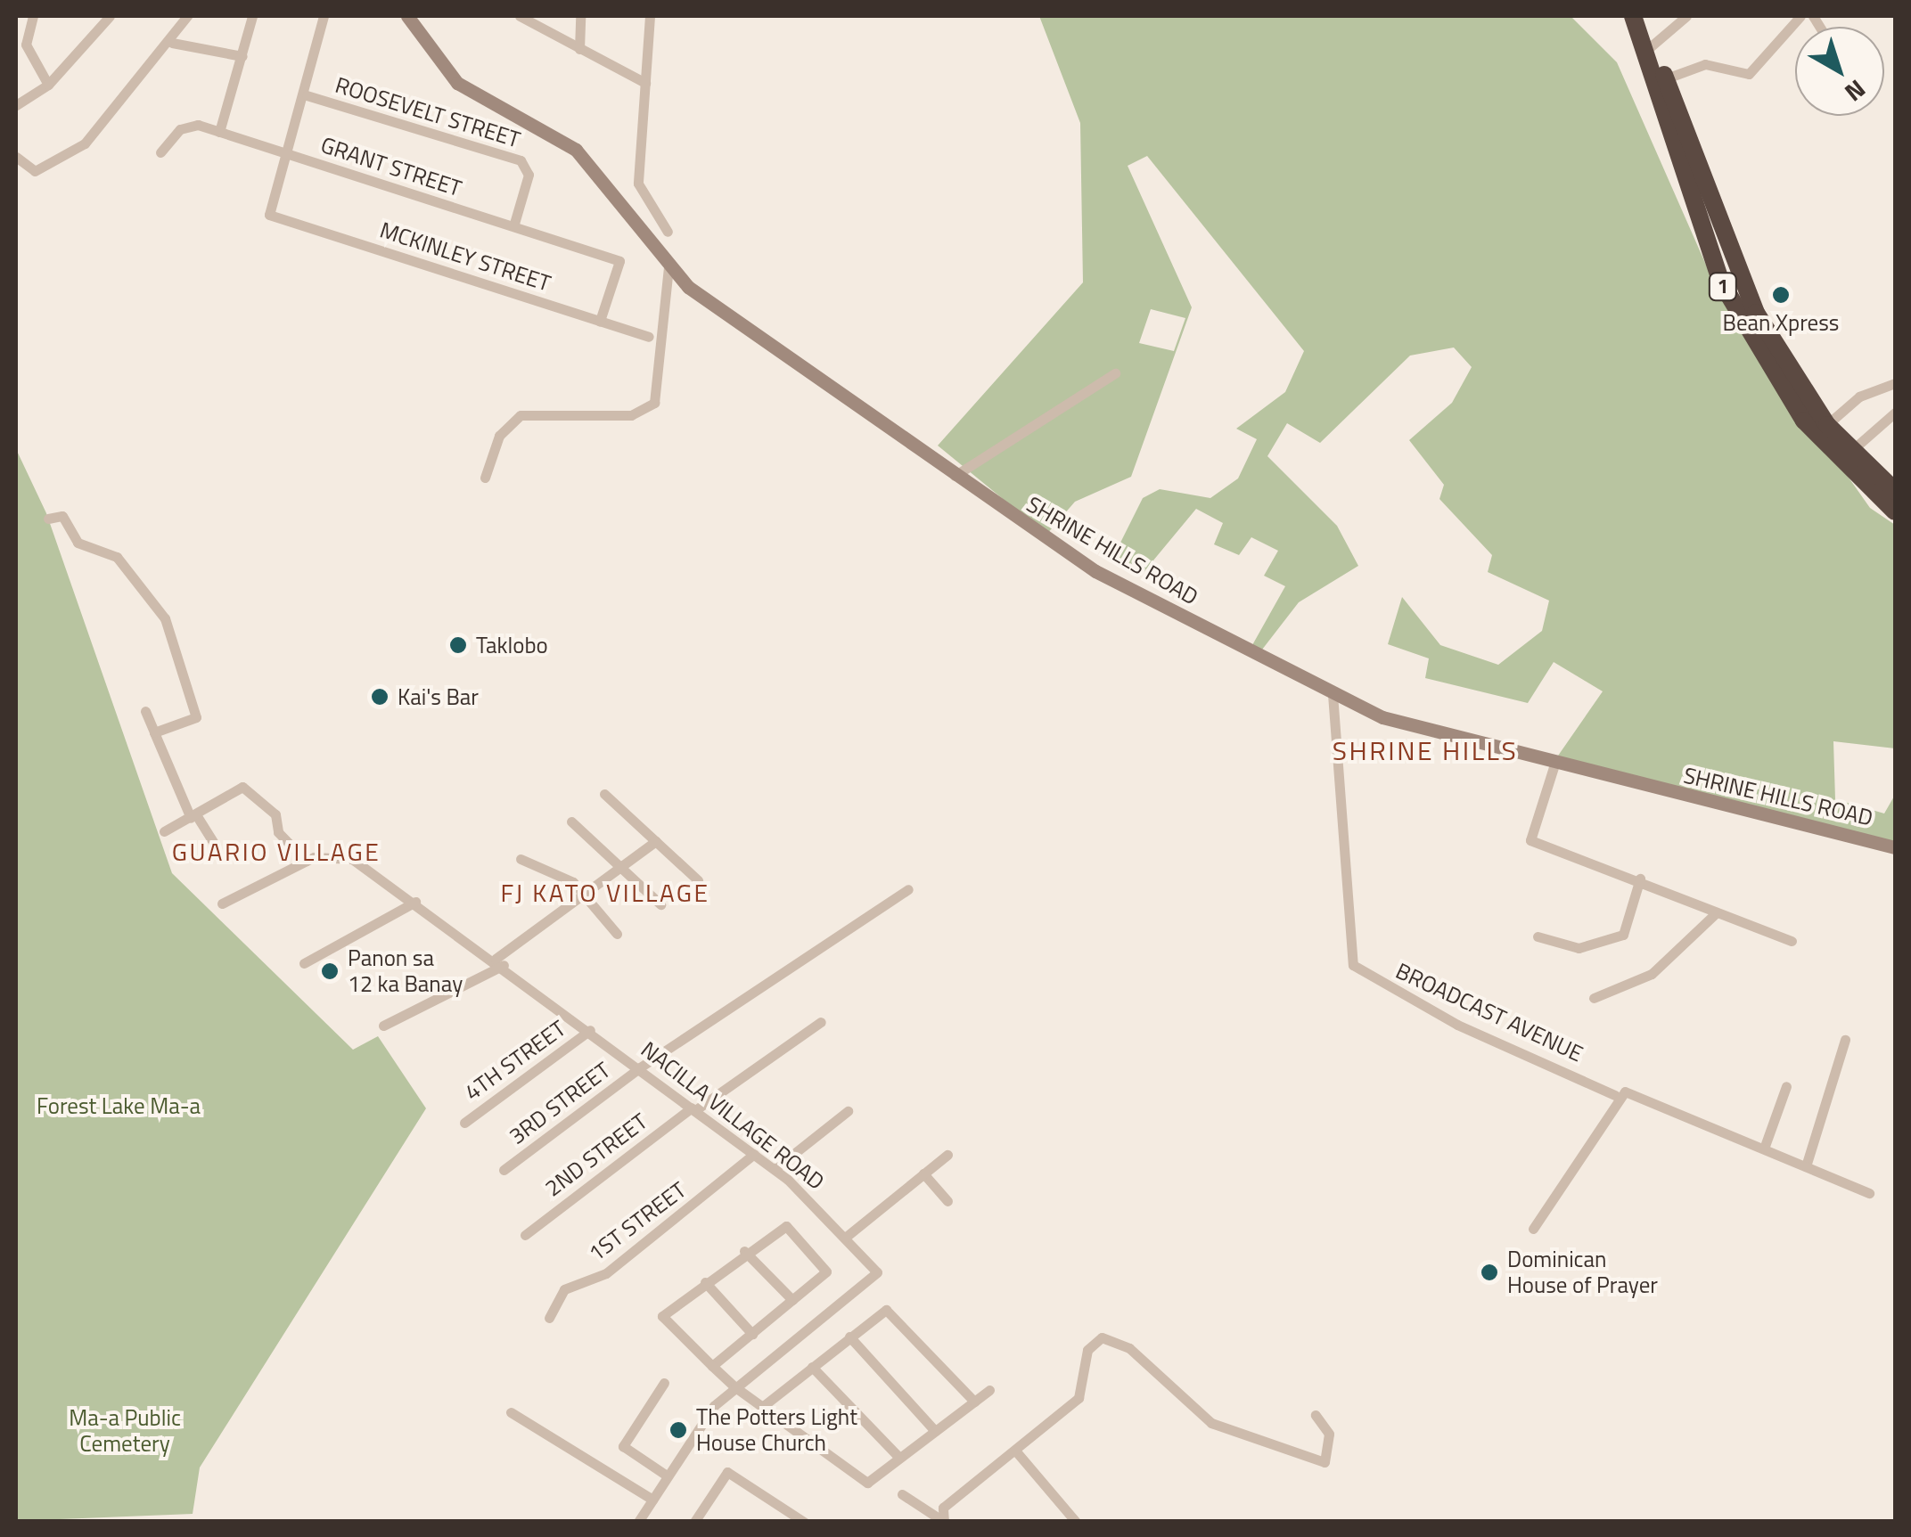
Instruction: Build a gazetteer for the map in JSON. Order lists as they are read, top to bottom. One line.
{"streets":{"highway":["1"],"street":["ROOSEVELT STREET","GRANT STREET","MCKINLEY STREET","SHRINE HILLS ROAD","BROADCAST AVENUE","4TH STREET","3RD STREET","NACILLA VILLAGE ROAD","2ND STREET","1ST STREET"]},"crossings":[["ROOSEVELT STREET","GRANT STREET"],["GRANT STREET","MCKINLEY STREET"],["SHRINE HILLS ROAD","BROADCAST AVENUE"],["4TH STREET","NACILLA VILLAGE ROAD"],["3RD STREET","NACILLA VILLAGE ROAD"],["NACILLA VILLAGE ROAD","2ND STREET"],["NACILLA VILLAGE ROAD","1ST STREET"]],"districts":["SHRINE HILLS","GUARIO VILLAGE","FJ KATO VILLAGE"],"parks":["Forest Lake Ma-a","Ma-a Public Cemetery"],"places":["Bean Xpress","Taklobo","Kai's Bar","Panon sa 12 ka Banay","Dominican House of Prayer","The Potters Light House Church"],"north":"bottom right"}
